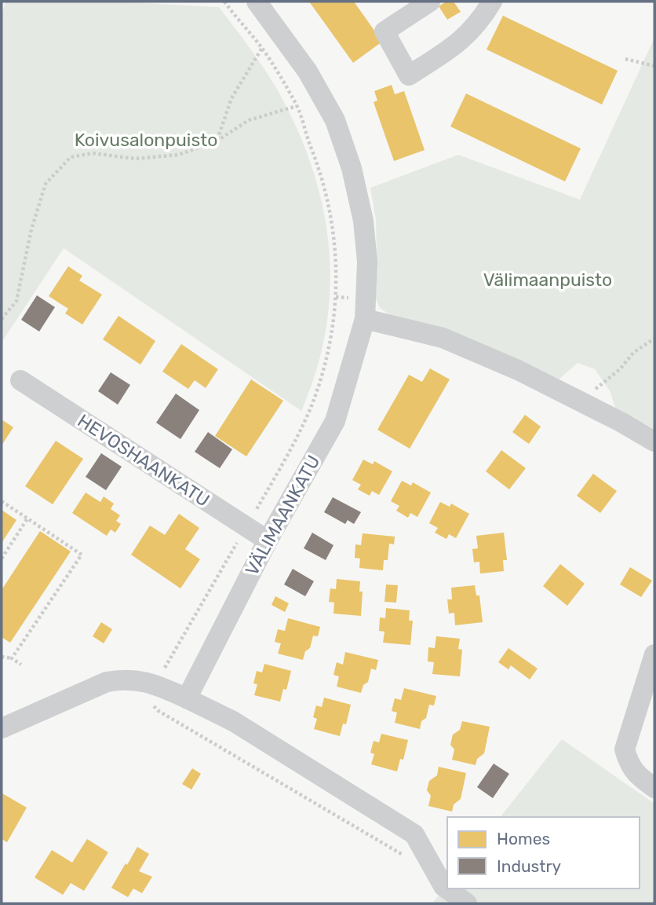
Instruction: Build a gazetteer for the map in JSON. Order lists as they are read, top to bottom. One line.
{"streets":{"street":["HEVOSHAANKATU","VÄLIMAANKATU"]},"crossings":[["HEVOSHAANKATU","VÄLIMAANKATU"]],"parks":["Koivusalonpuisto","Välimaanpuisto"],"legend":["Homes","Industry"]}
